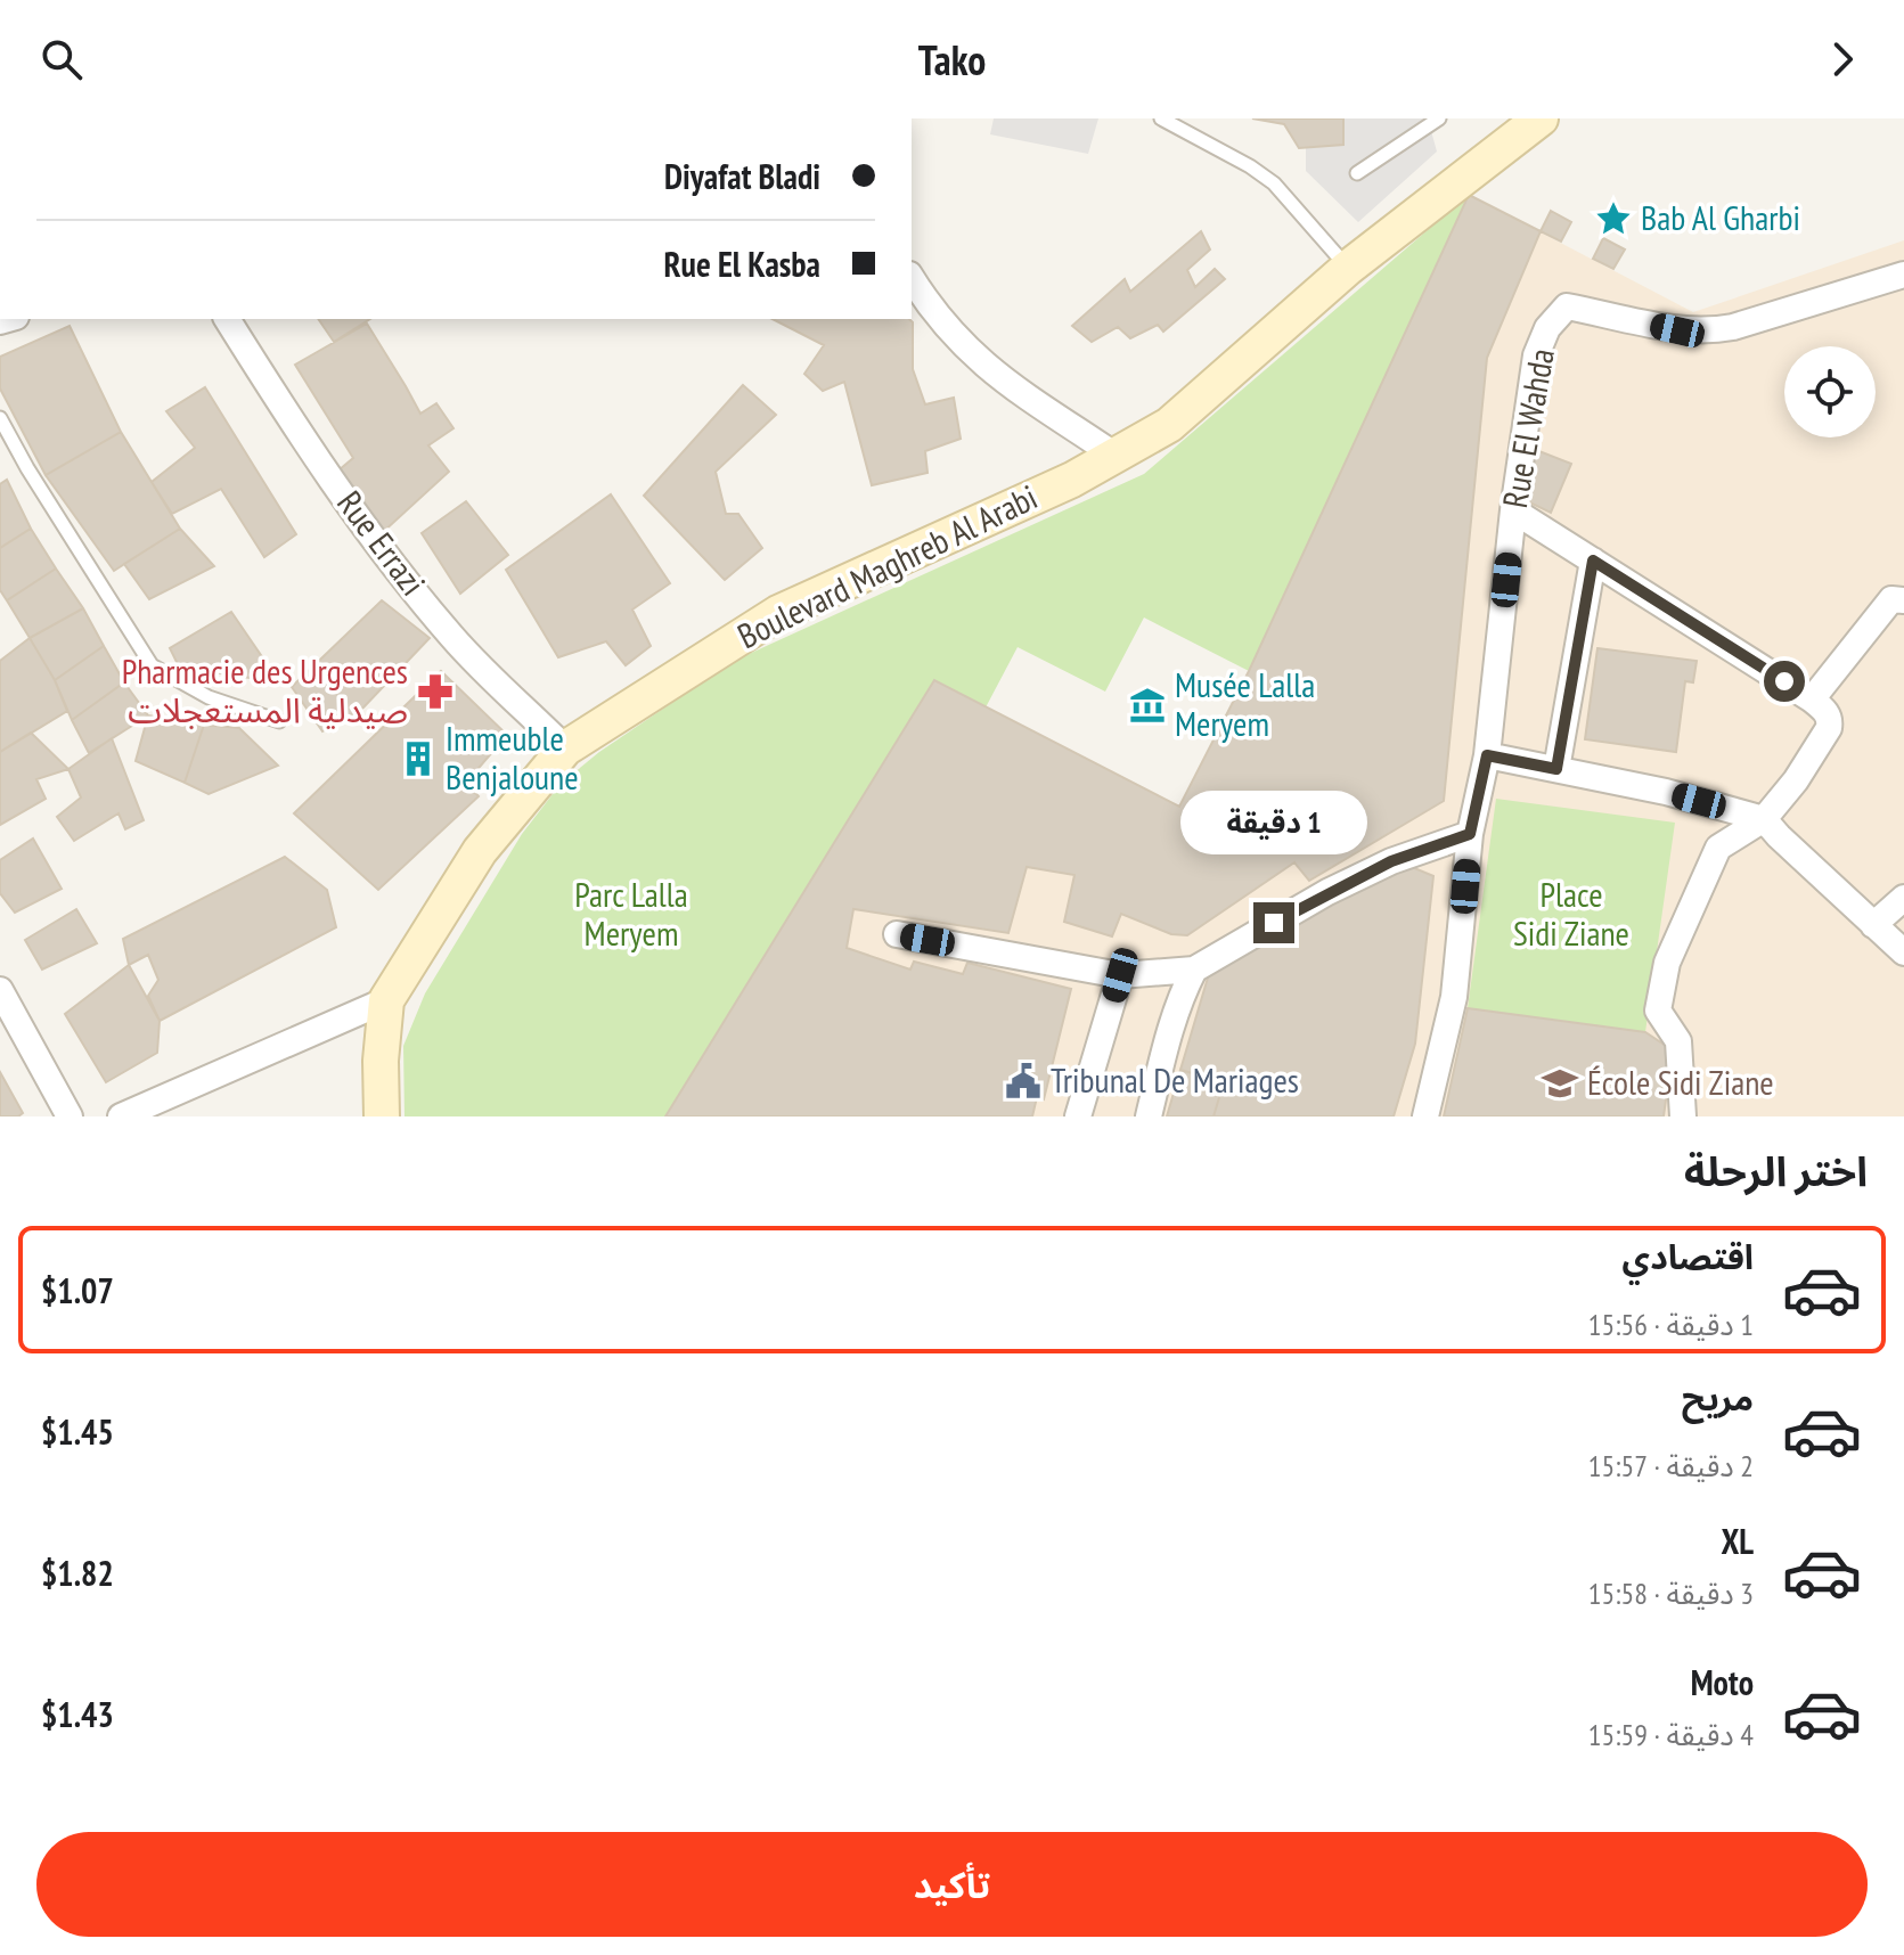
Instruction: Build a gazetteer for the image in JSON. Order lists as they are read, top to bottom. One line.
{"streets":{"main road":["Boulevard Maghreb Al Arabi"],"street":["Rue El Wahda","Rue Errazi"]},"crossings":[["Rue Errazi","Boulevard Maghreb Al Arabi"]],"parks":["Parc Lalla Meryem","Place Sidi Ziane"],"places":{"place":["Bab Al Gharbi"],"pharmacy":["Pharmacie des Urgences صيدلية المستعجلات"],"museum":["Musée Lalla Meryem"],"building":["Immeuble Benjaloune"],"public building":["Tribunal De Mariages"],"school or university":["École Sidi Ziane"]},"page":{"header":"Tako","banner":["Diyafat Bladi","Rue El Kasba"],"bubble":"1 دقيقة","heading":"اختر الرحلة","list":[{"name":"اقتصادي","note":"1 دقيقة · 15:56","value":"$1.07"},{"name":"مريح","note":"2 دقيقة · 15:57","value":"$1.45"},{"name":"XL","note":"3 دقيقة · 15:58","value":"$1.82"},{"name":"Moto","note":"4 دقيقة · 15:59","value":"$1.43"}],"buttons":"تأكيد"}}
